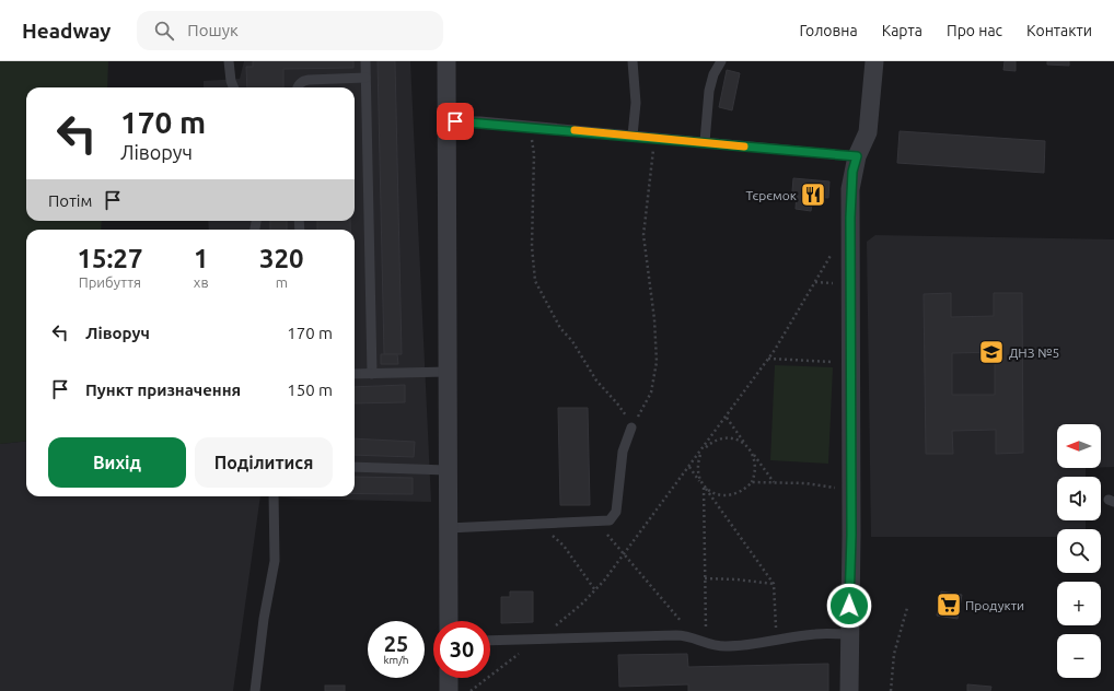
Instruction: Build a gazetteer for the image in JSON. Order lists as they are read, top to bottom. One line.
{"places":{"restaurant":["Тєрємок"],"school or university":["ДНЗ №5"],"supermarket":["Продукти"]},"north":"left","page":{"header":"Headway","search":"Пошук","nav":["Головна","Карта","Про нас","Контакти"],"turn":["170 m","Ліворуч"],"then":"Потім","eta":["15:27","Прибуття","1","хв","320","m"],"list":[{"name":"Ліворуч","value":"170 m"},{"name":"Пункт призначення","value":"150 m"}],"map_buttons":["+","−"],"buttons":["Вихід","Поділитися"],"speed":"25 km/h","limit":"30"}}
